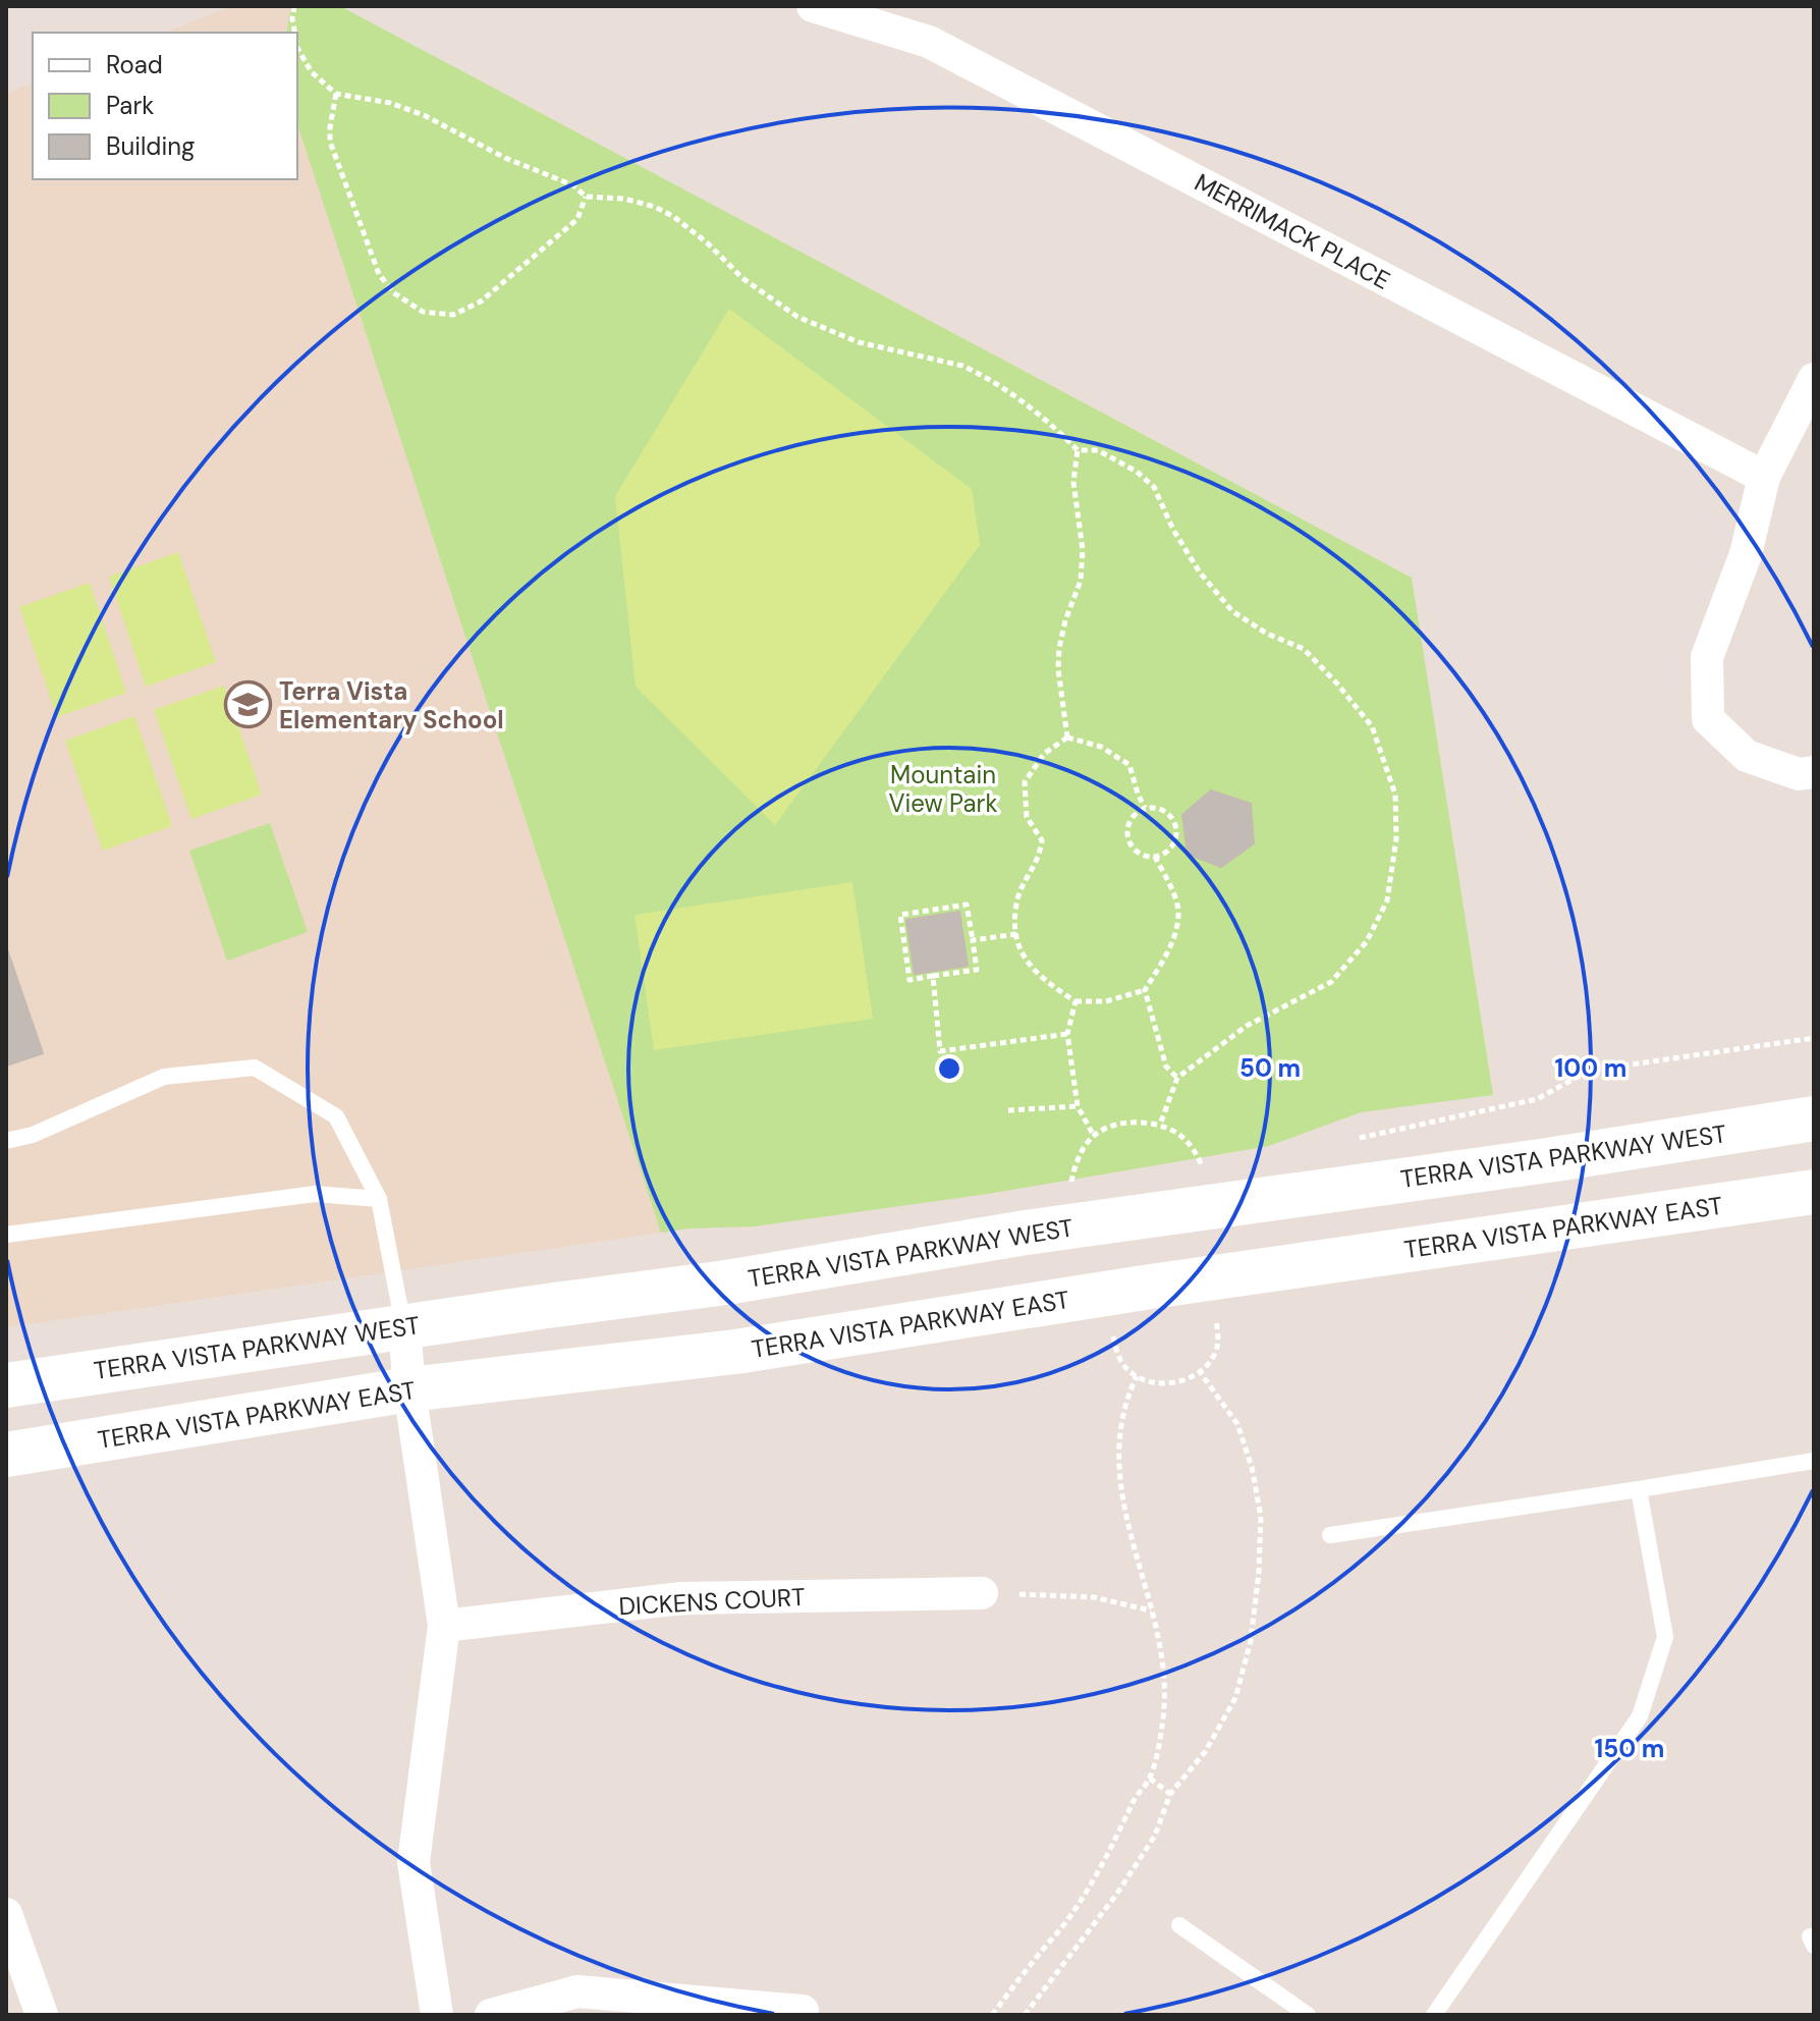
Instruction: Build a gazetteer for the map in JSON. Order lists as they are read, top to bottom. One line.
{"streets":{"street":["MERRIMACK PLACE","TERRA VISTA PARKWAY WEST","TERRA VISTA PARKWAY EAST","DICKENS COURT"]},"parks":["Mountain View Park"],"places":{"school or university":["Terra Vista Elementary School"]},"legend":["Road","Park","Building"],"rings":["50 m","100 m","150 m"]}
